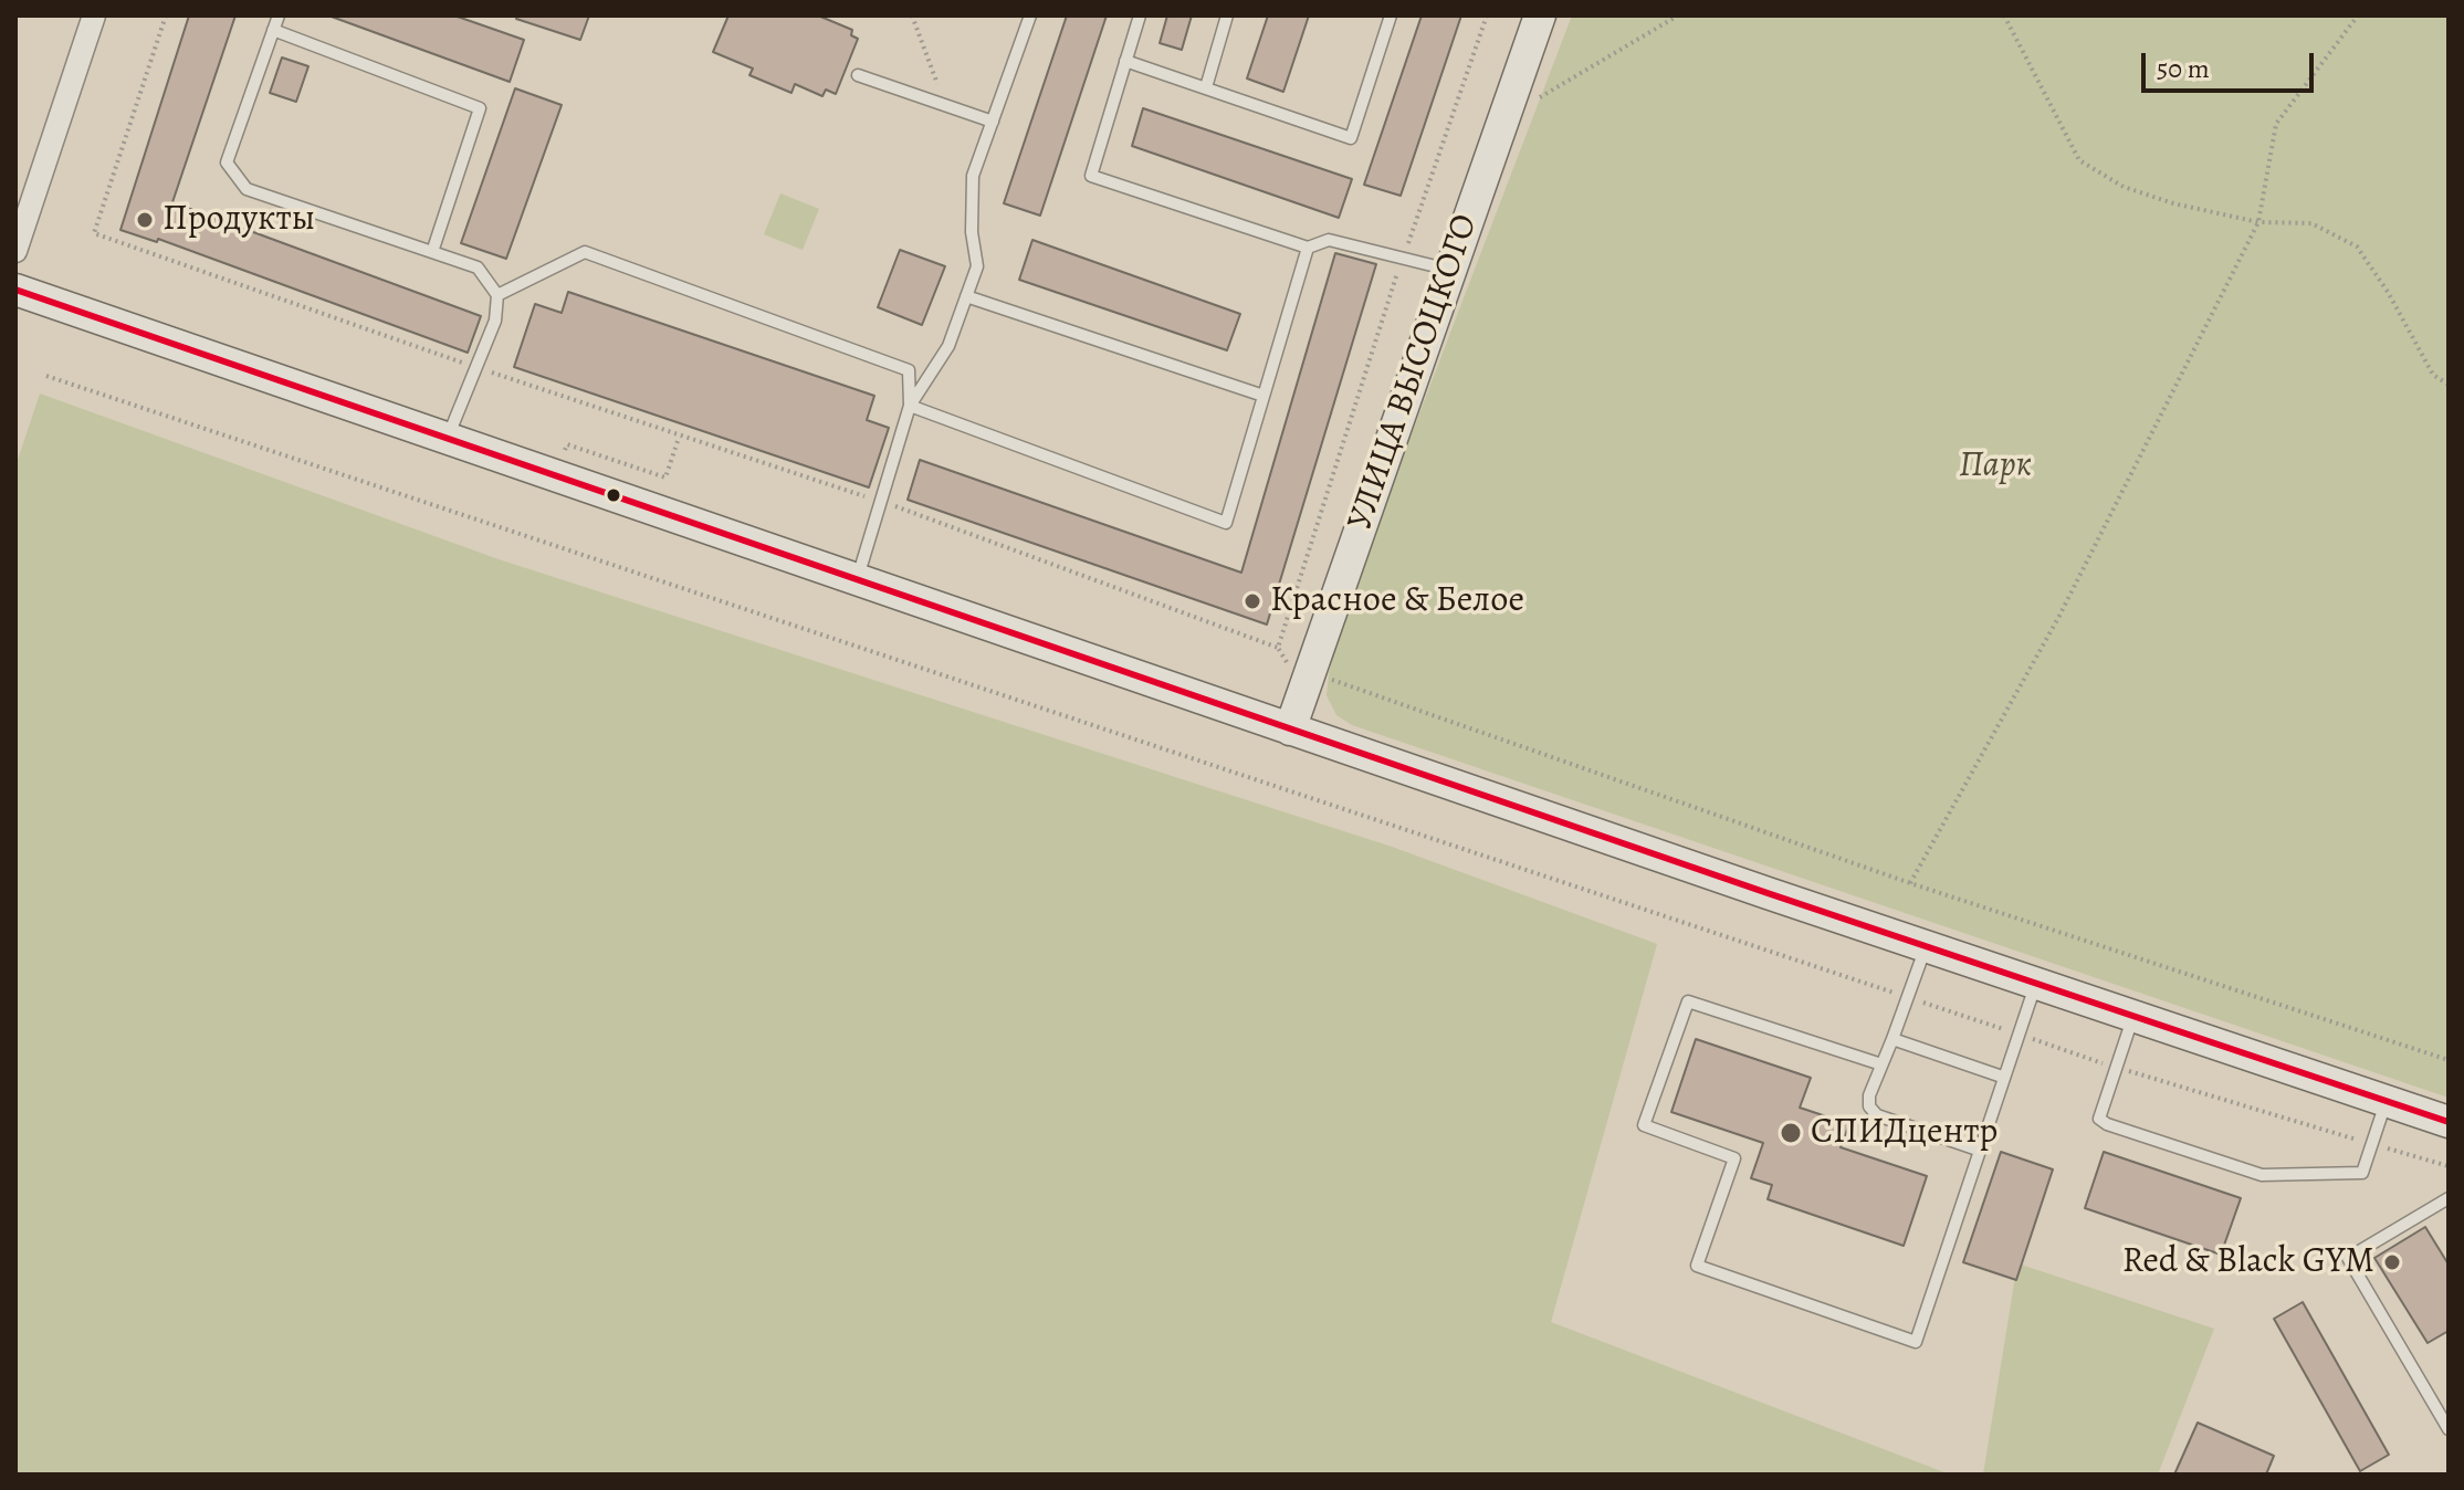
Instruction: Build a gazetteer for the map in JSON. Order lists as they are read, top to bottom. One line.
{"streets":{"street":["УЛИЦА ВЫСОЦКОГО"]},"parks":["Парк"],"places":["Продукты","Красное & Белое","СПИДцентр","Red & Black GYM"],"scale_bar":"50 m"}
